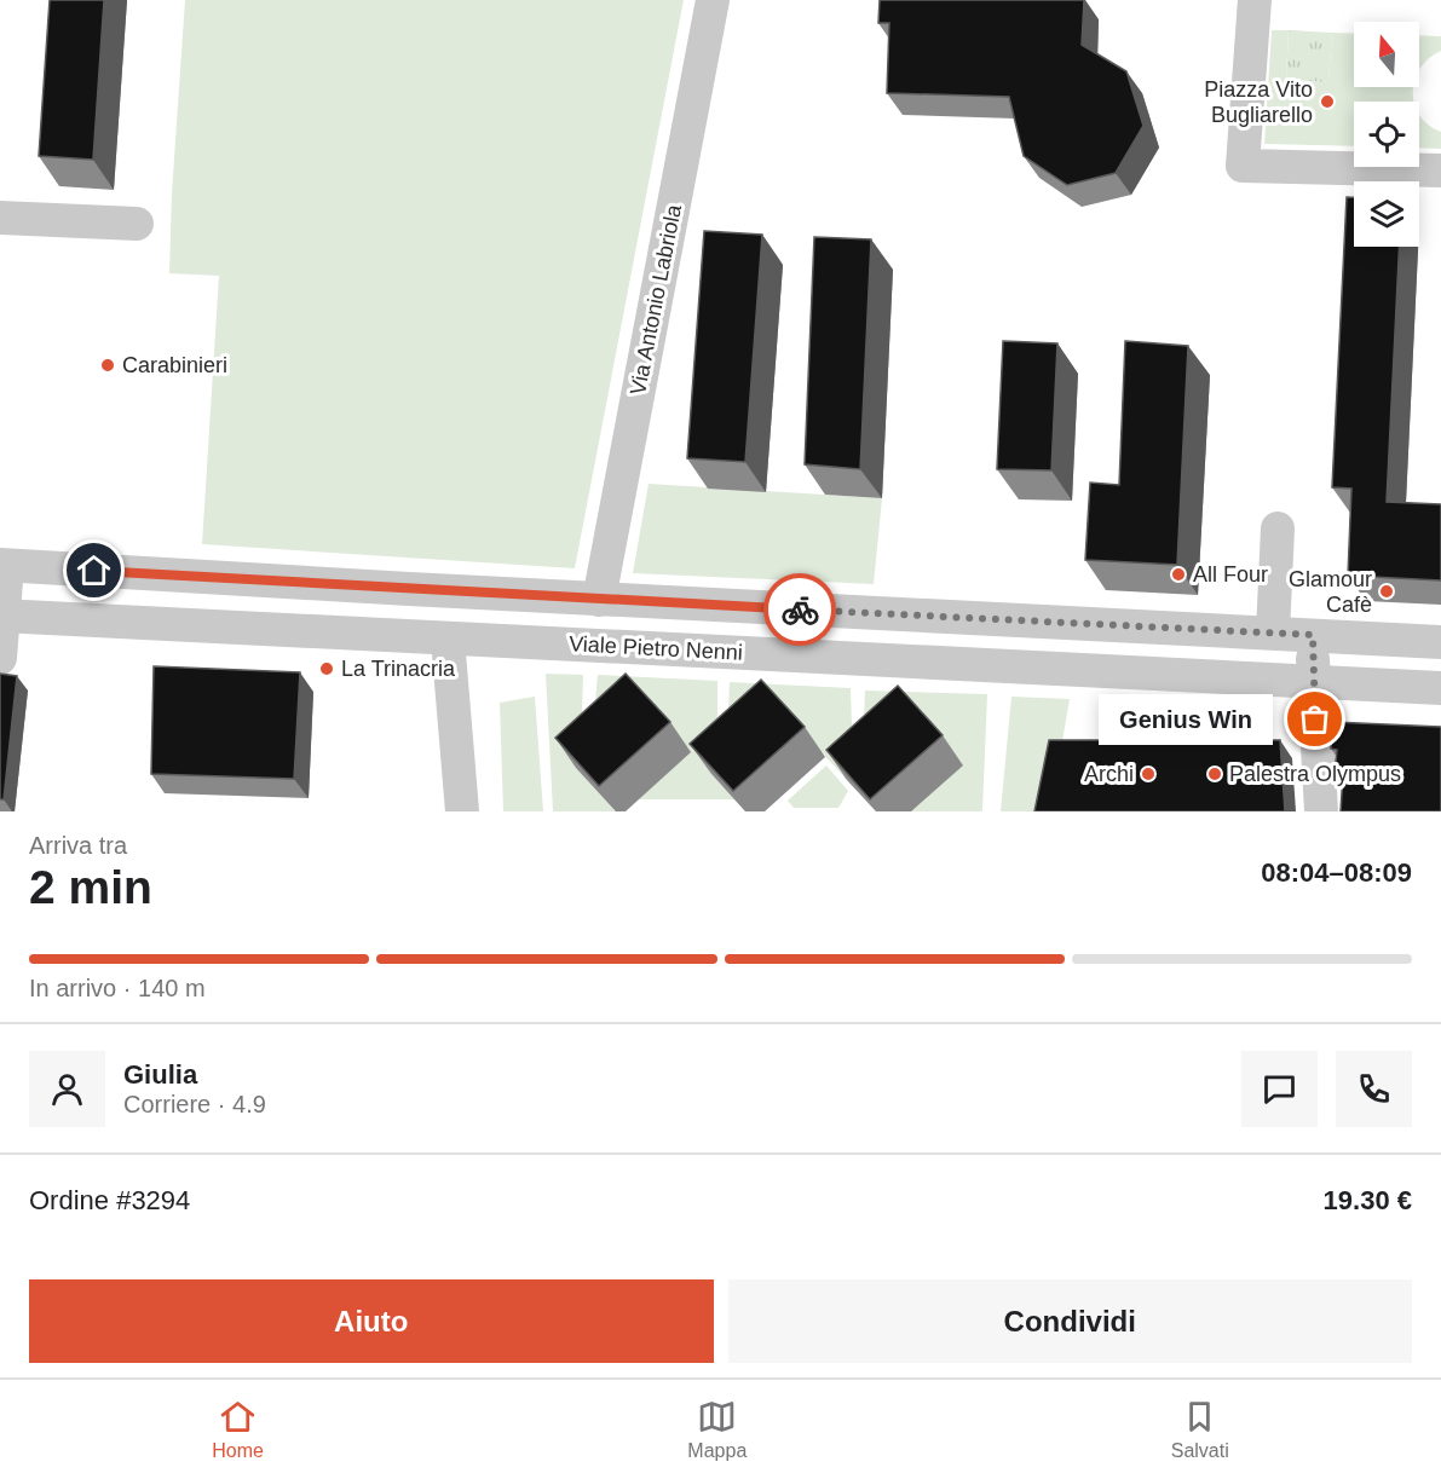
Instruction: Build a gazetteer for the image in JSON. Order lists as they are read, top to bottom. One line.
{"streets":{"street":["Via Antonio Labriola","Viale Pietro Nenni"]},"places":["Piazza Vito Bugliarello","Carabinieri","All Four","Glamour Cafè","La Trinacria","Genius Win","Archi","Palestra Olympus"],"north":"top","page":{"bubble":"Genius Win","heading":["2 min","Arriva tra","08:04–08:09"],"panel":["Giulia","Corriere · 4.9","Ordine #3294","19.30 €"],"bar":"In arrivo · 140 m","buttons":["Aiuto","Condividi"],"tabs":["Home","Mappa","Salvati"]}}
